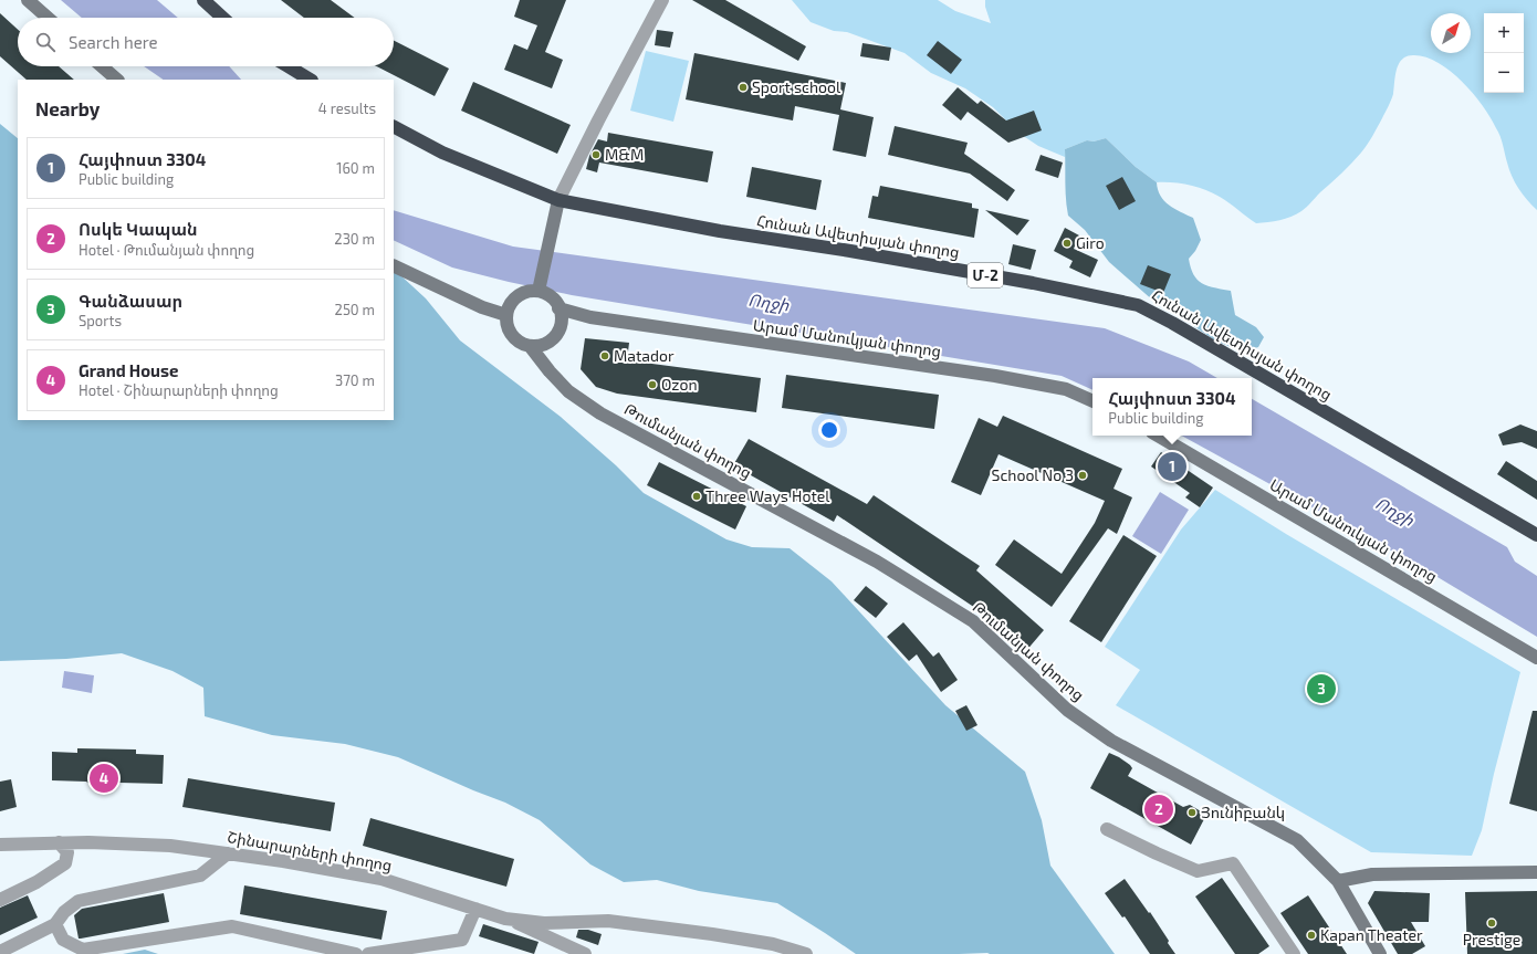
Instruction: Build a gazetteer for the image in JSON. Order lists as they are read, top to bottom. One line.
{"streets":{"highway":["Հունան Ավետիսյան փողոց","Մ-2"],"street":["Արամ Մանուկյան փողոց","Թումանյան փողոց","Շինարարների փողոց"]},"crossings":[["Արամ Մանուկյան փողոց","Թումանյան փողոց"]],"water":["Ողջի"],"places":["Sport school","M&M","Giro","Matador","Ozon","School No 3","Three Ways Hotel","Յունիբանկ","Prestige","Kapan Theater"],"north":"top right","page":{"map_buttons":["+","−"],"search":"Search here","heading":["Nearby","4 results"],"list":[{"mark":"1","name":"Հայփոստ 3304","note":"Public building","value":"160 m"},{"mark":"2","name":"Ոսկե Կապան","note":"Hotel · Թումանյան փողոց","value":"230 m"},{"mark":"3","name":"Գանձասար","note":"Sports","value":"250 m"},{"mark":"4","name":"Grand House","note":"Hotel · Շինարարների փողոց","value":"370 m"}],"popup":["Հայփոստ 3304","Public building"],"pins":["1","3","4","2"]}}
